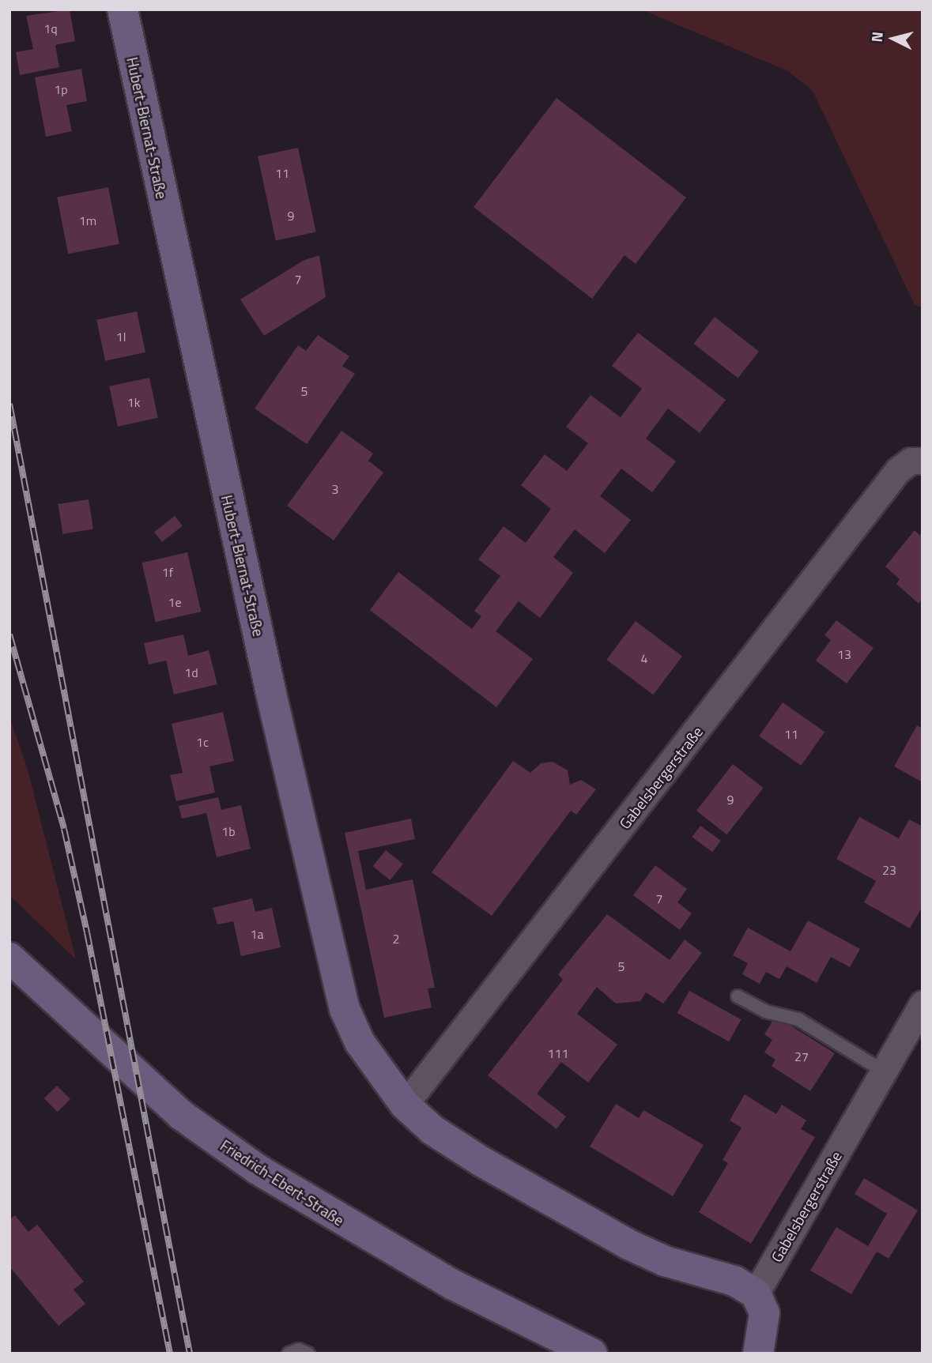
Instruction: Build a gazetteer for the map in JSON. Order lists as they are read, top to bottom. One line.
{"streets":{"street":["Hubert-Biernat-Straße","Gabelsbergerstraße","Friedrich-Ebert-Straße"]},"crossings":[["Hubert-Biernat-Straße","Gabelsbergerstraße"]],"house_numbers":["1q","1p","11","9","1m","7","1l","5","1k","3","1f","1e","13","4","1d","11","1c","9","1b","23","7","1a","2","5","111","27"],"north":"left"}
